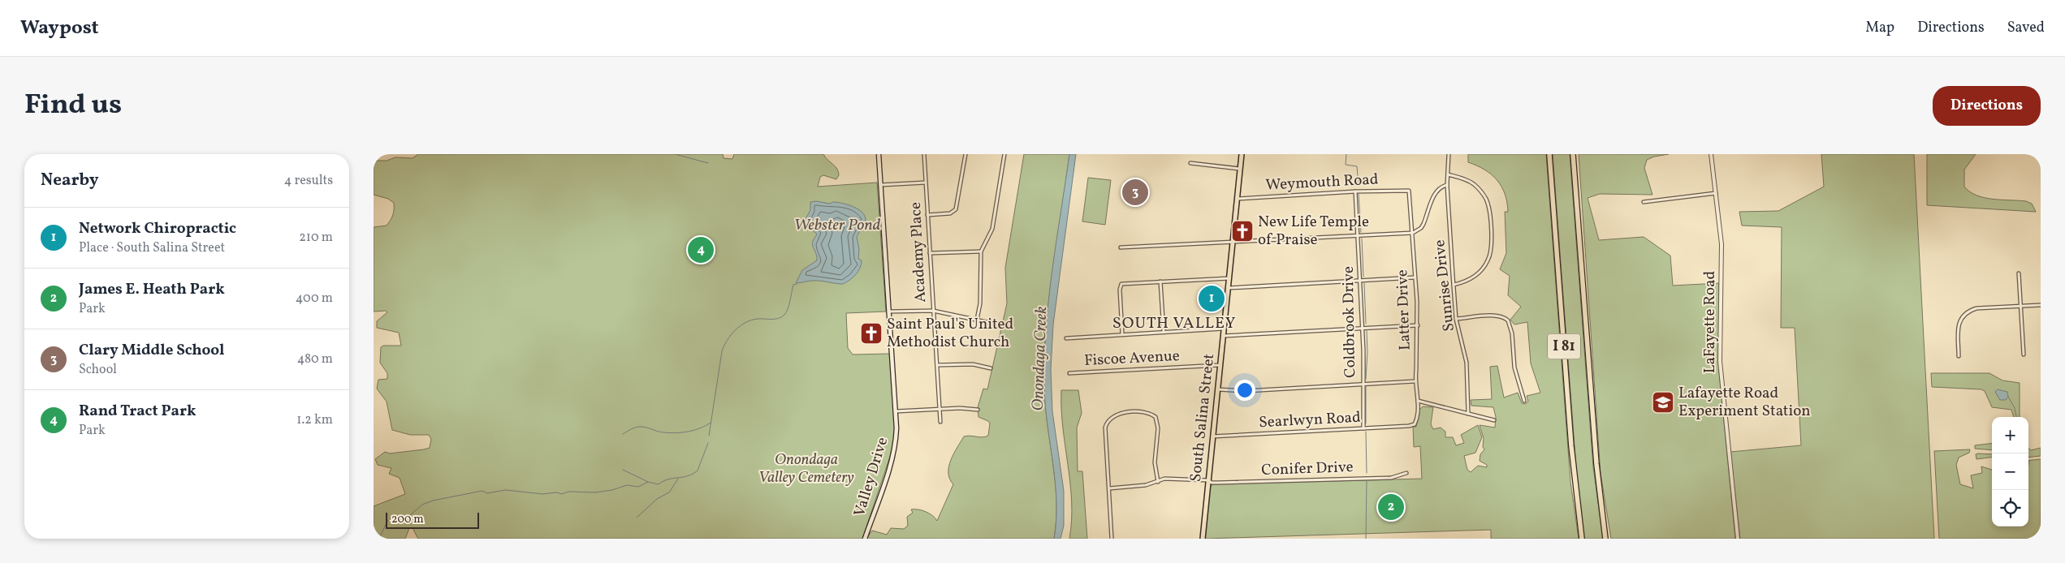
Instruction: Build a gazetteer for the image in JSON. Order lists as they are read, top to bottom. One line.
{"streets":{"highway":["I 81"],"main road":["South Salina Street","Valley Drive"],"street":["Weymouth Road","Academy Place","Sunrise Drive","Latter Drive","Coldbrook Drive","LaFayette Road","Fiscoe Avenue","Searlwyn Road","Conifer Drive"]},"crossings":[["Weymouth Road","Latter Drive"],["Weymouth Road","Coldbrook Drive"],["Weymouth Road","South Salina Street"],["Latter Drive","Searlwyn Road"],["Coldbrook Drive","Searlwyn Road"],["Fiscoe Avenue","South Salina Street"],["South Salina Street","Searlwyn Road"],["South Salina Street","Conifer Drive"]],"districts":["SOUTH VALLEY"],"water":["Webster Pond","Onondaga Creek"],"parks":["Onondaga Valley Cemetery"],"places":{"church":["New Life Temple of Praise","Saint Paul's United Methodist Church"],"school or university":["Lafayette Road Experiment Station"]},"scale_bar":"200 m","page":{"header":"Waypost","nav":["Map","Directions","Saved"],"title":"Find us","buttons":"Directions","heading":["Nearby","4 results"],"pins":["3","4","1","2"],"list":[{"mark":"1","name":"Network Chiropractic","note":"Place · South Salina Street","value":"210 m"},{"mark":"2","name":"James E. Heath Park","note":"Park","value":"400 m"},{"mark":"3","name":"Clary Middle School","note":"School","value":"480 m"},{"mark":"4","name":"Rand Tract Park","note":"Park","value":"1.2 km"}],"map_buttons":["+","−"],"scale":"200 m"}}
